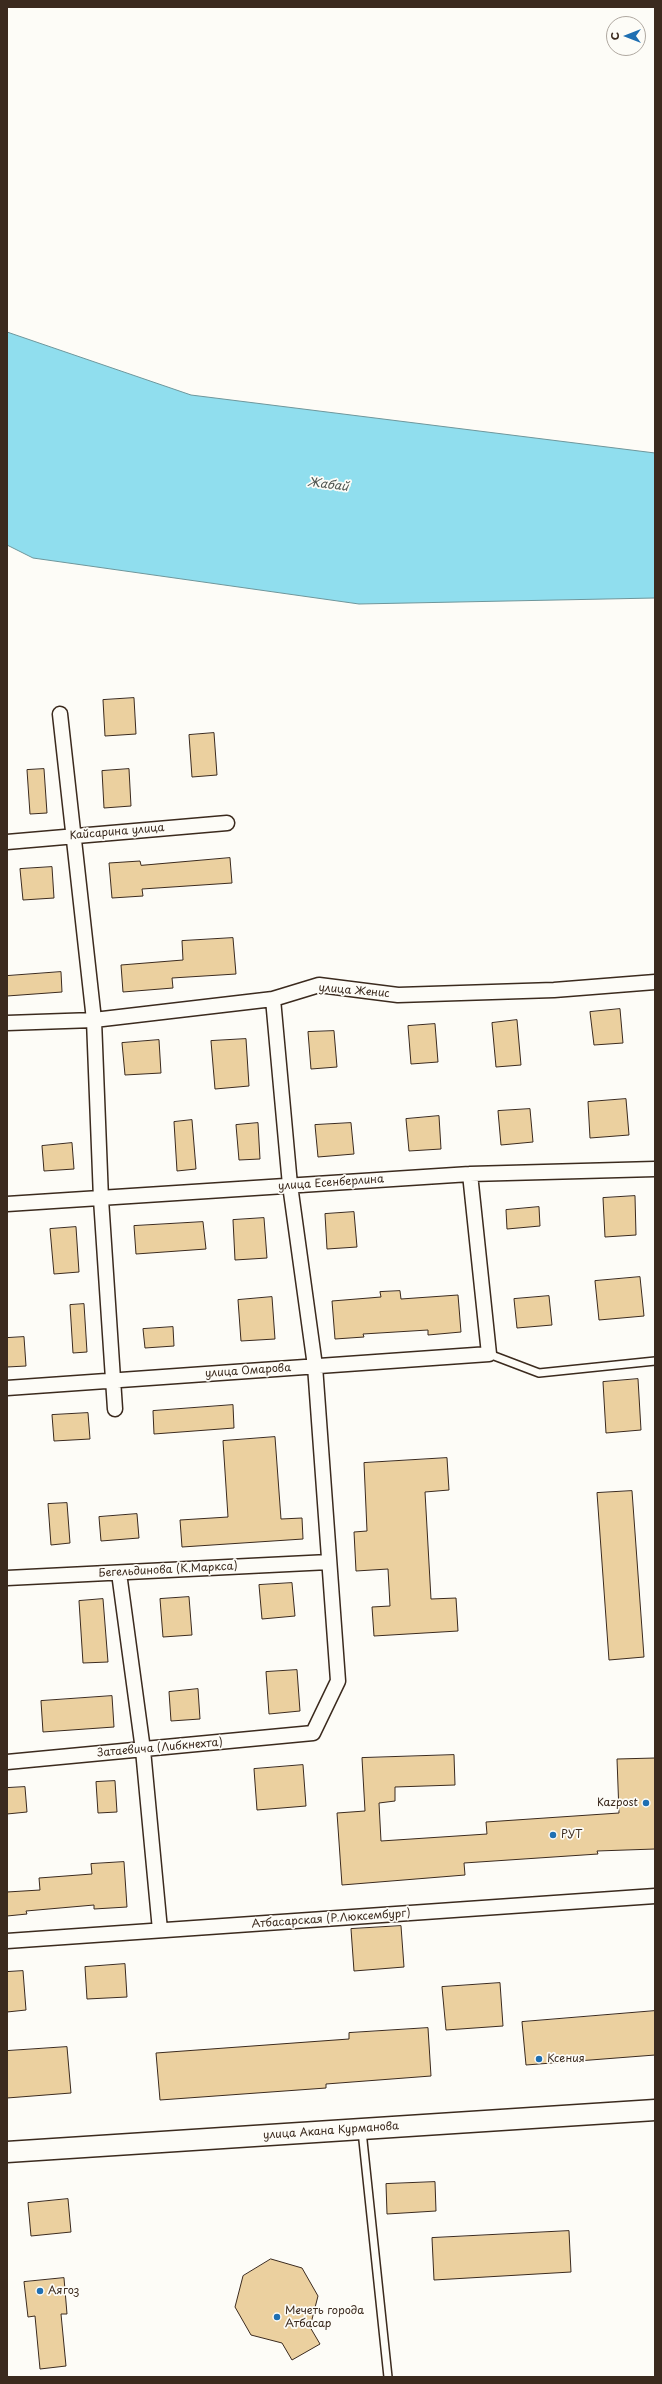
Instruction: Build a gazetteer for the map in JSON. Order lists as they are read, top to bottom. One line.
{"streets":{"main road":["улица Акана Курманова"],"street":["Кайсарина улица","улица Женис","улица Есенберлина","улица Омарова","Бегельдинова (К.Маркса)","Затаевича (Либкнехта)","Атбасарская (Р.Люксембург)"]},"crossings":[["Бегельдинова (К.Маркса)","Затаевича (Либкнехта)"]],"water":["Жабай"],"places":["Kazpost","РУТ","Ксения","Аягоз","Мечеть города Атбасар"],"north":"left"}
